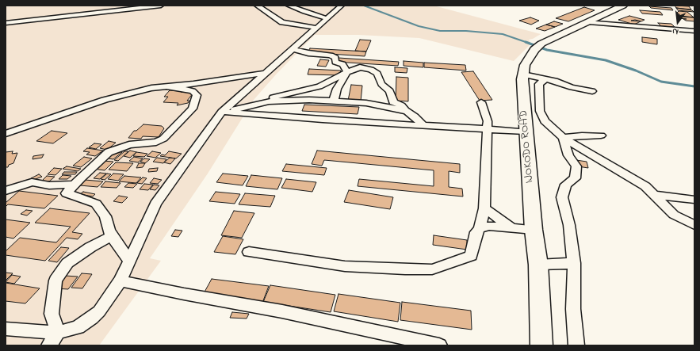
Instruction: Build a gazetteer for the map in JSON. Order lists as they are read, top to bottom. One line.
{"streets":{"main road":["IJOKODO ROAD"]},"north":"bottom"}
